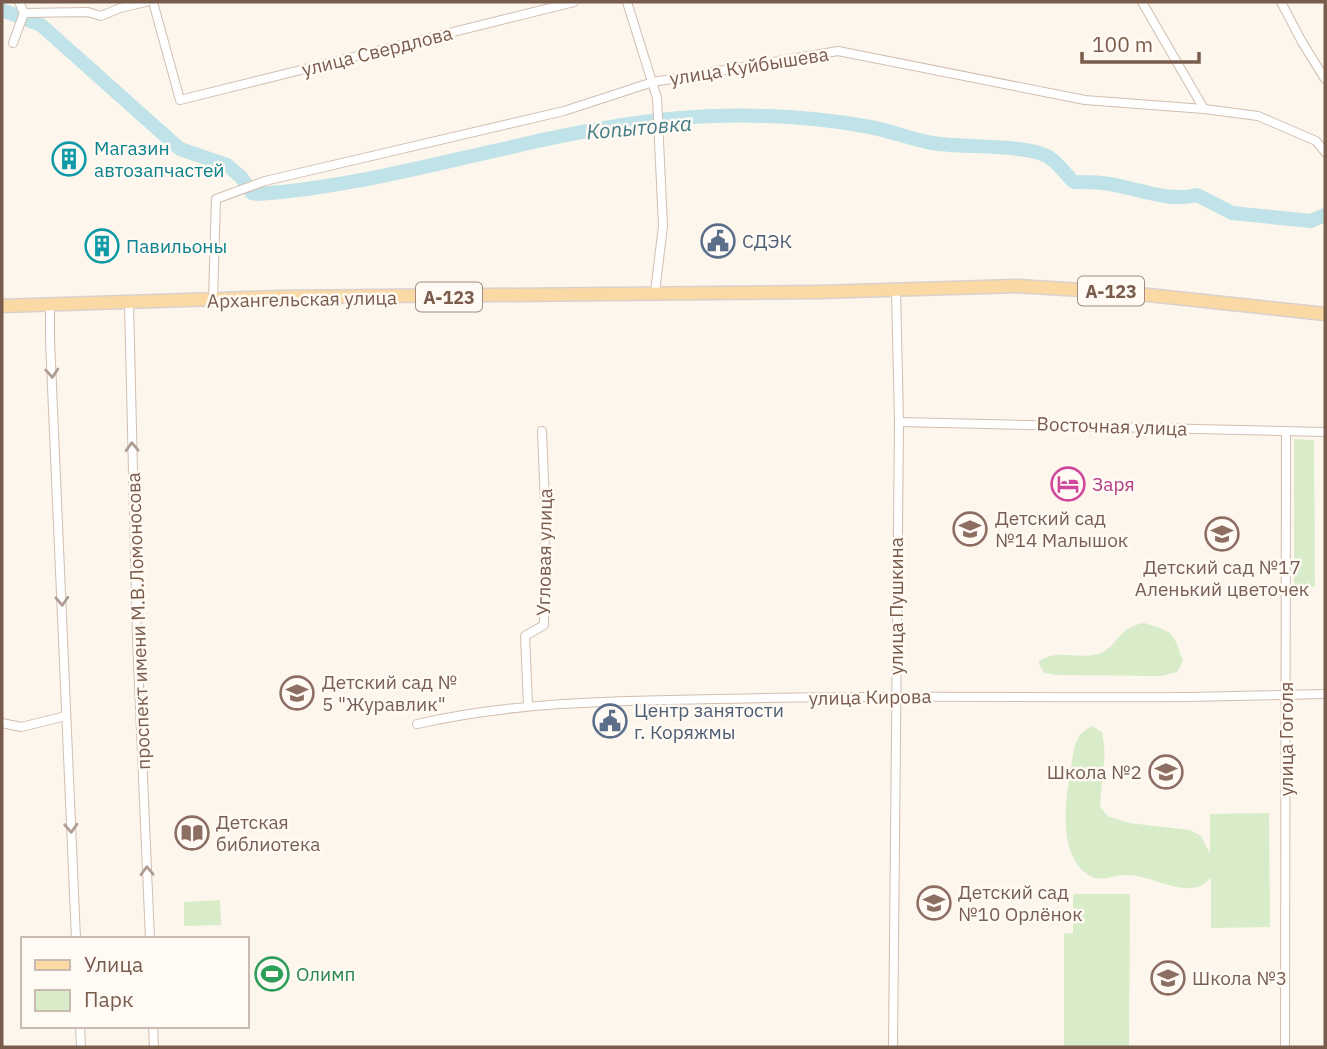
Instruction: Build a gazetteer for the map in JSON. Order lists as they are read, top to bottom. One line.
{"streets":{"main road":["А-123","Архангельская улица"],"street":["улица Свердлова","улица Куйбышева","Восточная улица","Угловая улица","улица Пушкина","проспект имени М.В.Ломоносова","улица Кирова","улица Гоголя"]},"crossings":[["улица Куйбышева","Архангельская улица"],["А-123","Архангельская улица"],["А-123","улица Пушкина"],["Архангельская улица","улица Пушкина"],["Архангельская улица","проспект имени М.В.Ломоносова"],["Восточная улица","улица Пушкина"],["Восточная улица","улица Гоголя"],["Угловая улица","улица Кирова"],["улица Пушкина","улица Кирова"],["улица Кирова","улица Гоголя"]],"one_way":["проспект имени М.В.Ломоносова"],"water":["Копытовка"],"places":{"building":["Магазин автозапчастей","Павильоны"],"public building":["СДЭК","Центр занятости г. Коряжмы"],"hotel":["Заря"],"school or university":["Детский сад №14 Малышок","Детский сад №17 Аленький цветочек","Детский сад № 5 \"Журавлик\"","Школа №2","Детский сад №10 Орлёнок","Школа №3"],"library":["Детская библиотека"],"sports":["Олимп"]},"legend":["Улица","Парк"],"scale_bar":"100 m"}
